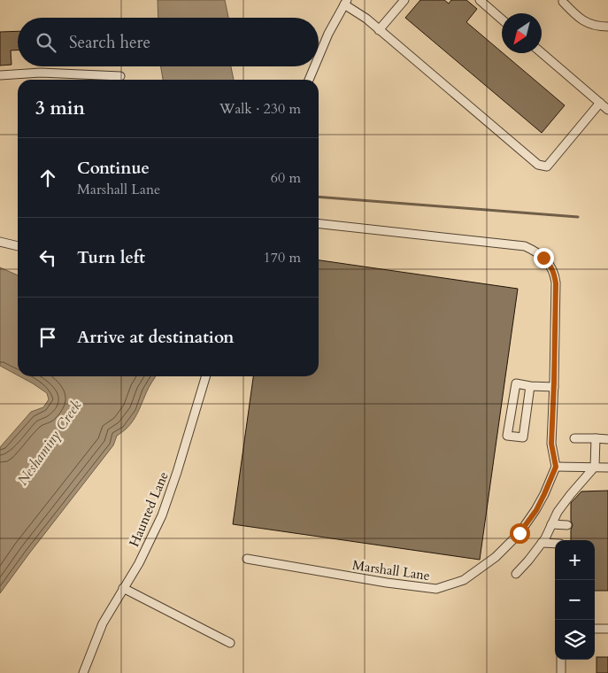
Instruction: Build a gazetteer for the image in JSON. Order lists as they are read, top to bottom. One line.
{"streets":{"street":["Haunted Lane","Marshall Lane"]},"water":["Neshaminy Creek"],"north":"bottom left","page":{"search":"Search here","heading":["3 min","Walk · 230 m"],"list":[["Continue","Marshall Lane","60 m"],["Turn left","170 m"],"Arrive at destination"],"map_buttons":["+","−"]}}
